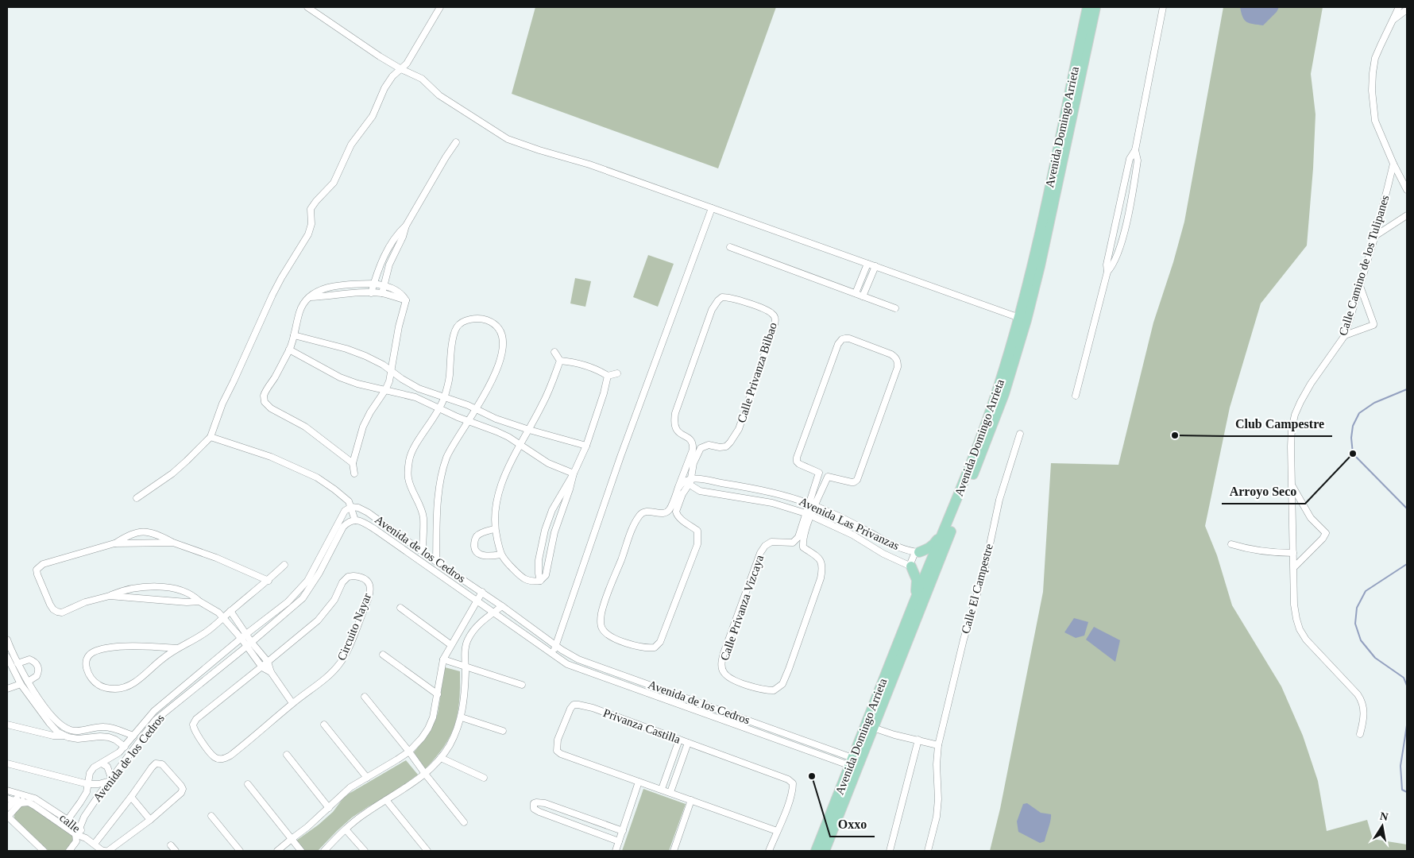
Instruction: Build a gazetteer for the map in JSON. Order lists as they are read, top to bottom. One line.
{"streets":{"main road":["Avenida Domingo Arrieta"],"street":["Calle Camino de los Tulipanes","Calle Privanza Bilbao","Avenida Las Privanzas","Avenida de los Cedros","Calle El Campestre","Calle Privanza Vizcaya","Circuito Nayar","Privanza Castilla","calle"]},"crossings":[["Avenida Domingo Arrieta","Avenida de los Cedros"],["Calle Privanza Bilbao","Avenida Las Privanzas"],["Avenida Las Privanzas","Calle Privanza Vizcaya"],["Avenida de los Cedros","calle"]],"places":["Club Campestre","Arroyo Seco","Oxxo"],"north":"top"}
